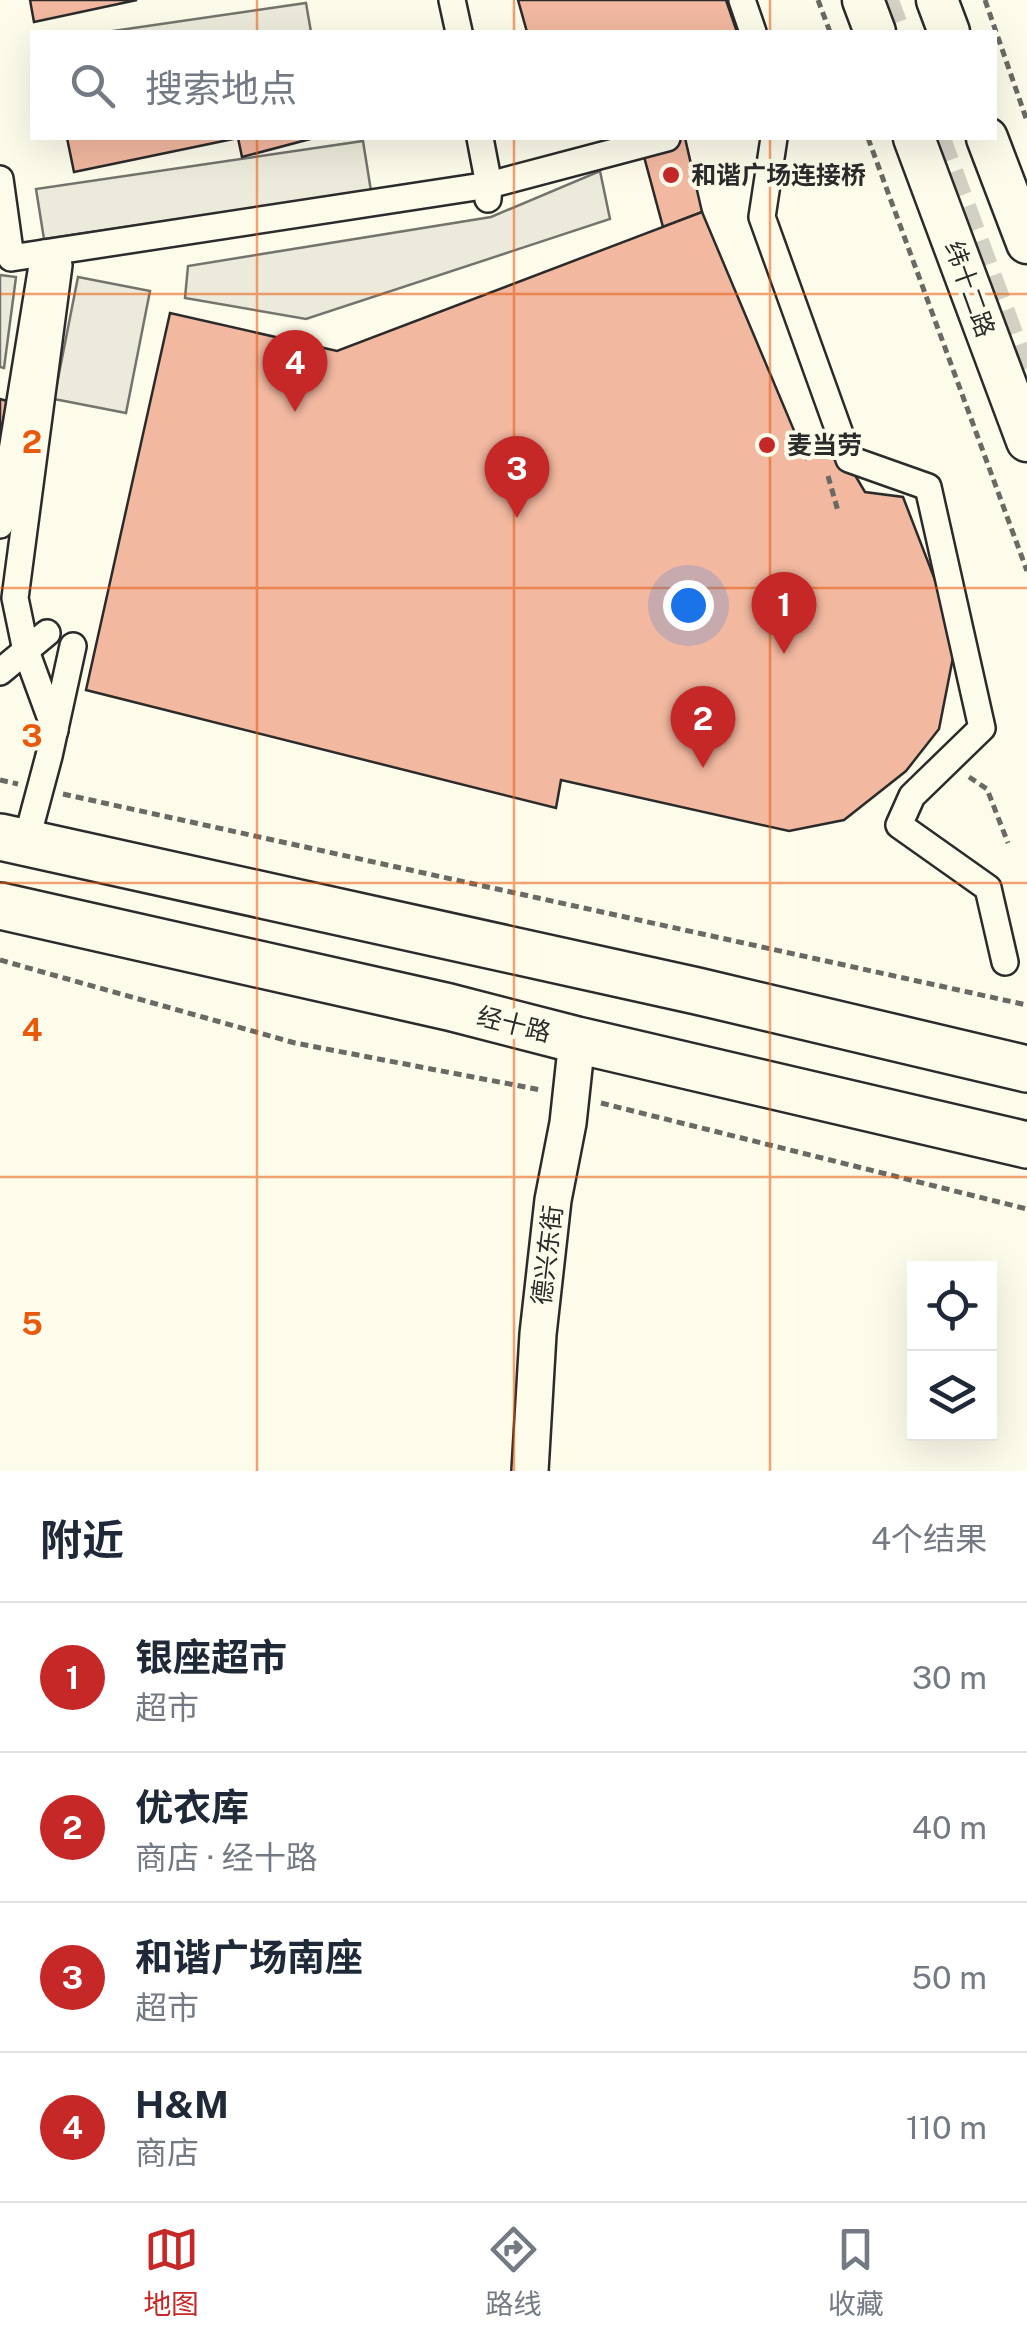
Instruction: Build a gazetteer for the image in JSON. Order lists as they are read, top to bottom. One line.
{"streets":{"highway":["经十路"],"main road":["纬十二路"],"street":["德兴东街"]},"crossings":[["经十路","德兴东街"]],"places":["和谐广场连接桥","麦当劳"],"page":{"search":"搜索地点","pins":["4","3","1","2"],"heading":["附近","4个结果"],"list":[{"mark":"1","name":"银座超市","note":"超市","value":"30 m"},{"mark":"2","name":"优衣库","note":"商店 · 经十路","value":"40 m"},{"mark":"3","name":"和谐广场南座","note":"超市","value":"50 m"},{"mark":"4","name":"H&M","note":"商店","value":"110 m"}],"nav":["地图","路线","收藏"]},"grid":{"rows":["2","3","4","5"]}}
